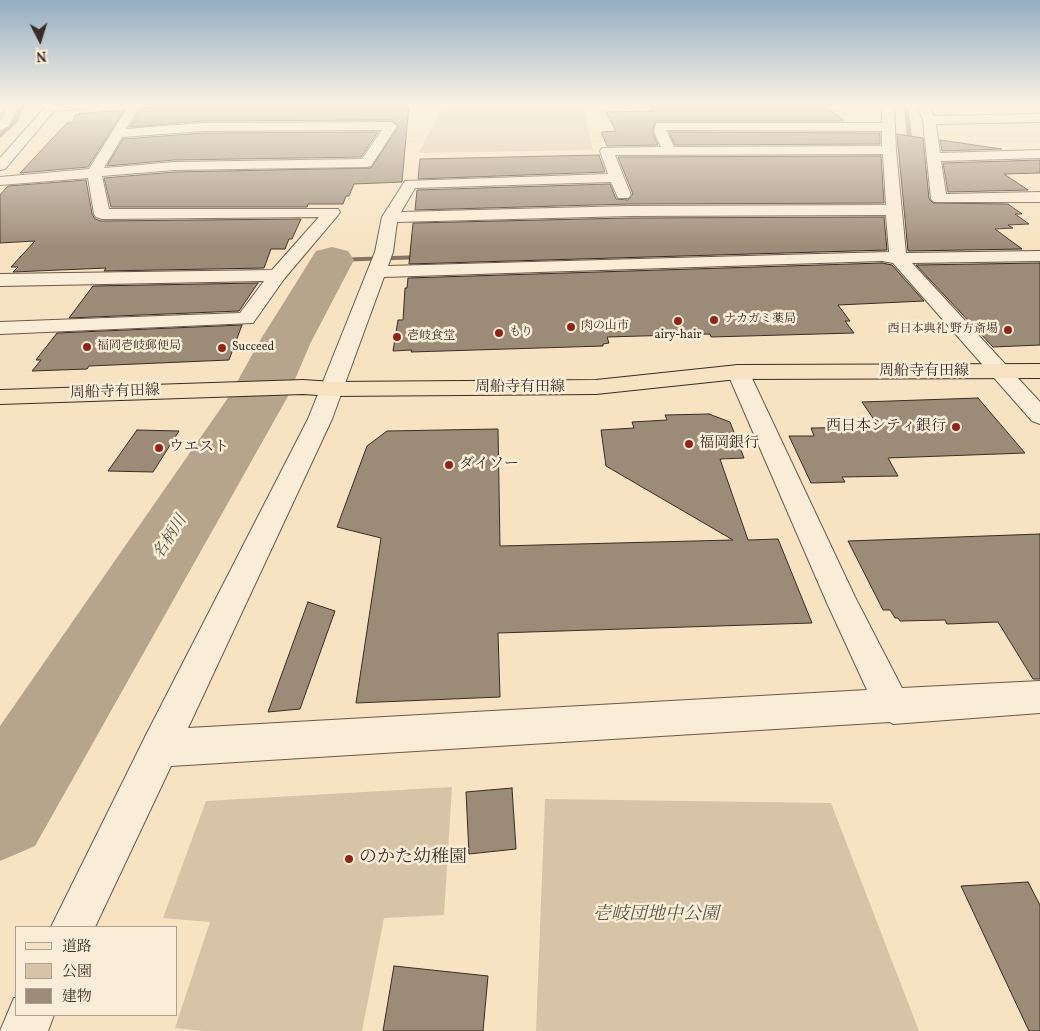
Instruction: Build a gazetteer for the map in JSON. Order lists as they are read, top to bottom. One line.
{"streets":{"main road":["周船寺有田線"]},"water":["名柄川"],"parks":["壱岐団地中公園"],"places":["ナカガミ薬局","airy-hair","肉の山市","西日本典礼 野方斎場","もり","壱岐食堂","福岡壱岐郵便局","Succeed","西日本シティ銀行","福岡銀行","ウエスト","ダイソー","のかた幼稚園"],"legend":["道路","公園","建物"],"north":"bottom"}
